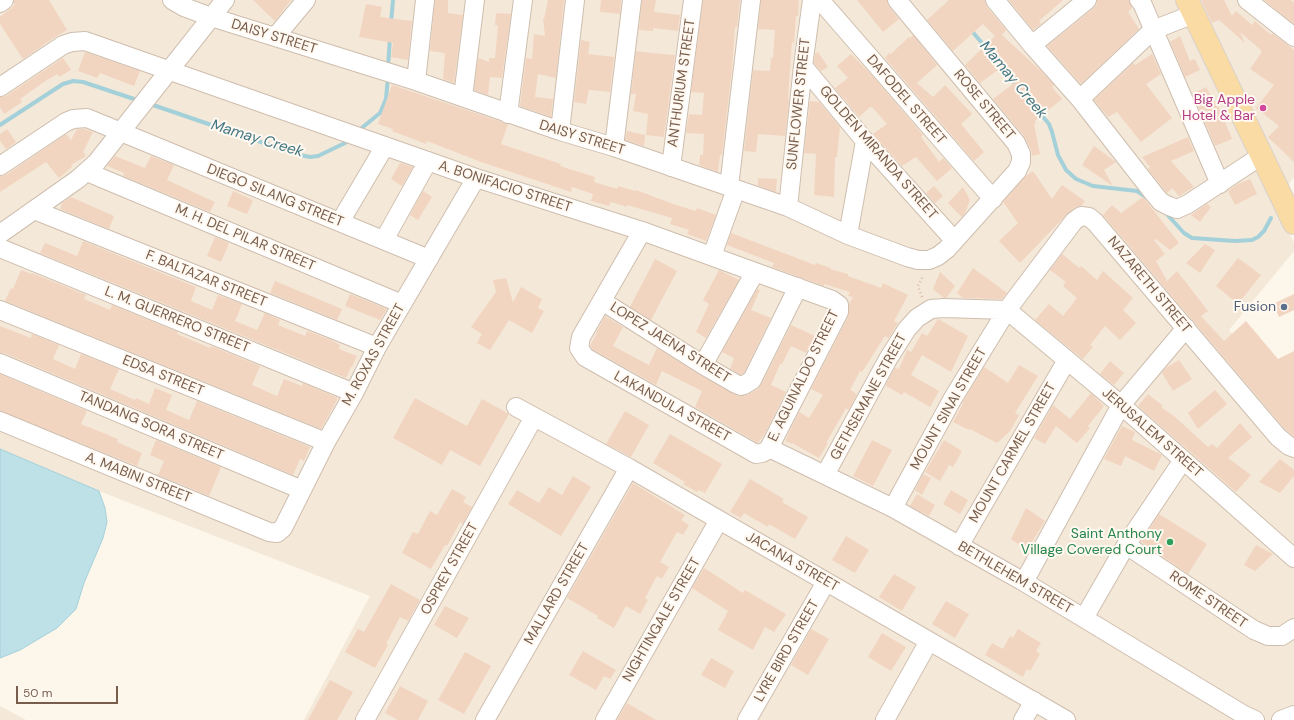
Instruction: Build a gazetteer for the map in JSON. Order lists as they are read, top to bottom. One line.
{"streets":{"street":["DAISY STREET","ANTHURIUM STREET","DAFODEL STREET","SUNFLOWER STREET","ROSE STREET","GOLDEN MIRANDA STREET","A. BONIFACIO STREET","DIEGO SILANG STREET","M. H. DEL PILAR STREET","F. BALTAZAR STREET","NAZARETH STREET","L. M. GUERRERO STREET","LOPEZ JAENA STREET","M. ROXAS STREET","EDSA STREET","E. AGUINALDO STREET","GETHSEMANE STREET","LAKANDULA STREET","MOUNT SINAI STREET","TANDANG SORA STREET","JERUSALEM STREET","MOUNT CARMEL STREET","A. MABINI STREET","JACANA STREET","OSPREY STREET","BETHLEHEM STREET","MALLARD STREET","ROME STREET","NIGHTINGALE STREET","LYRE BIRD STREET"]},"crossings":[["DAISY STREET","ANTHURIUM STREET"],["DAISY STREET","SUNFLOWER STREET"],["DAFODEL STREET","ROSE STREET"],["SUNFLOWER STREET","GOLDEN MIRANDA STREET"],["ROSE STREET","GOLDEN MIRANDA STREET"],["A. BONIFACIO STREET","LOPEZ JAENA STREET"],["A. BONIFACIO STREET","M. ROXAS STREET"],["A. BONIFACIO STREET","E. AGUINALDO STREET"],["DIEGO SILANG STREET","M. ROXAS STREET"],["M. H. DEL PILAR STREET","M. ROXAS STREET"],["F. BALTAZAR STREET","M. ROXAS STREET"],["NAZARETH STREET","MOUNT SINAI STREET"],["NAZARETH STREET","JERUSALEM STREET"],["L. M. GUERRERO STREET","M. ROXAS STREET"],["LOPEZ JAENA STREET","LAKANDULA STREET"],["M. ROXAS STREET","EDSA STREET"],["M. ROXAS STREET","TANDANG SORA STREET"],["M. ROXAS STREET","A. MABINI STREET"],["E. AGUINALDO STREET","LAKANDULA STREET"],["E. AGUINALDO STREET","BETHLEHEM STREET"],["GETHSEMANE STREET","BETHLEHEM STREET"],["LAKANDULA STREET","BETHLEHEM STREET"],["MOUNT SINAI STREET","JERUSALEM STREET"],["MOUNT SINAI STREET","BETHLEHEM STREET"],["JERUSALEM STREET","MOUNT CARMEL STREET"],["MOUNT CARMEL STREET","BETHLEHEM STREET"],["JACANA STREET","OSPREY STREET"],["JACANA STREET","MALLARD STREET"],["JACANA STREET","NIGHTINGALE STREET"],["JACANA STREET","LYRE BIRD STREET"]],"water":["Mamay Creek"],"places":["Big Apple Hotel & Bar","Fusion","Saint Anthony Village Covered Court"],"scale_bar":"50 m"}
